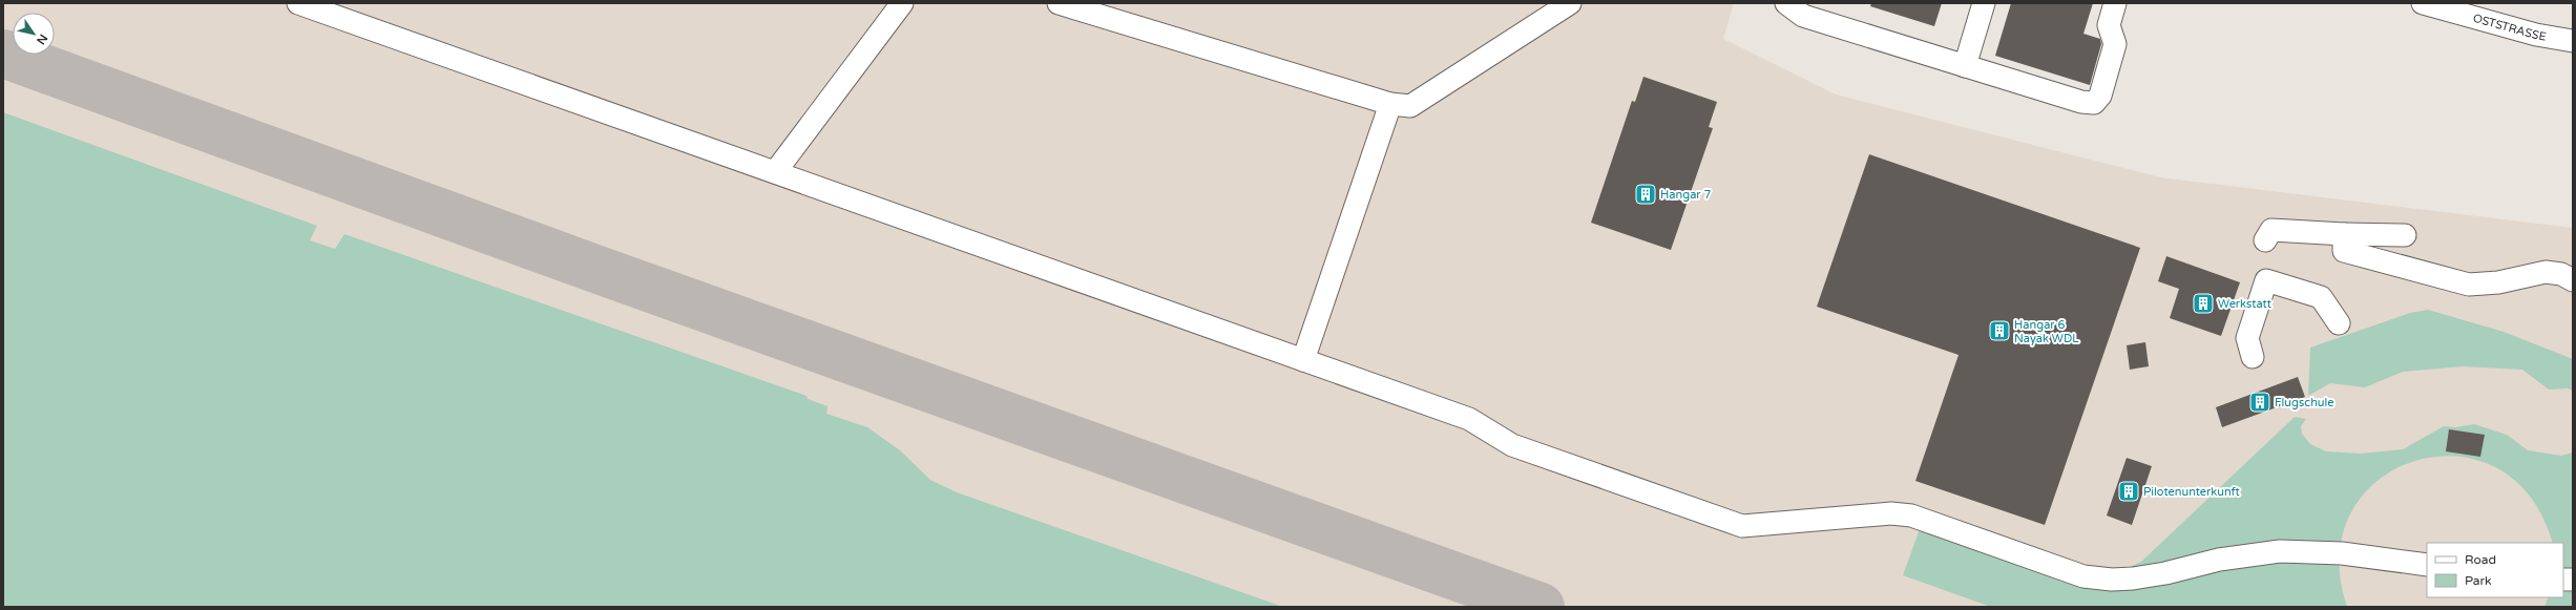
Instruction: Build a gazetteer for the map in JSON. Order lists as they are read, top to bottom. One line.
{"streets":{"lane":["OSTSTRASSE"]},"places":{"building":["Hangar 7","Werkstatt","Hangar 6 Nayak WDL","Flugschule","Pilotenunterkunft"]},"legend":["Road","Park"],"north":"bottom right"}
